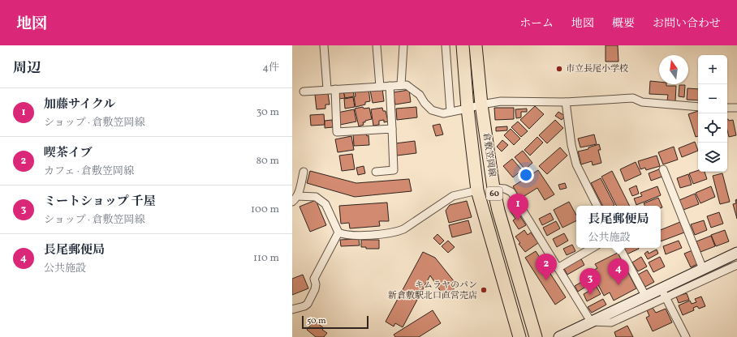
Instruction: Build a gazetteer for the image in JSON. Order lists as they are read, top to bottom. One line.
{"streets":{"main road":["倉敷笠岡線","60"]},"places":["市立長尾小学校","キムラヤのパン 新倉敷駅北口直営売店"],"scale_bar":"50 m","north":"top","page":{"header":"地図","nav":["ホーム","地図","概要","お問い合わせ"],"heading":["周辺","4件"],"map_buttons":["+","−"],"list":[{"mark":"1","name":"加藤サイクル","note":"ショップ · 倉敷笠岡線","value":"30 m"},{"mark":"2","name":"喫茶イブ","note":"カフェ · 倉敷笠岡線","value":"80 m"},{"mark":"3","name":"ミートショップ 千屋","note":"ショップ · 倉敷笠岡線","value":"100 m"},{"mark":"4","name":"長尾郵便局","note":"公共施設","value":"110 m"}],"pins":["1","2","4","3"],"popup":["長尾郵便局","公共施設"],"scale":"50 m"}}
